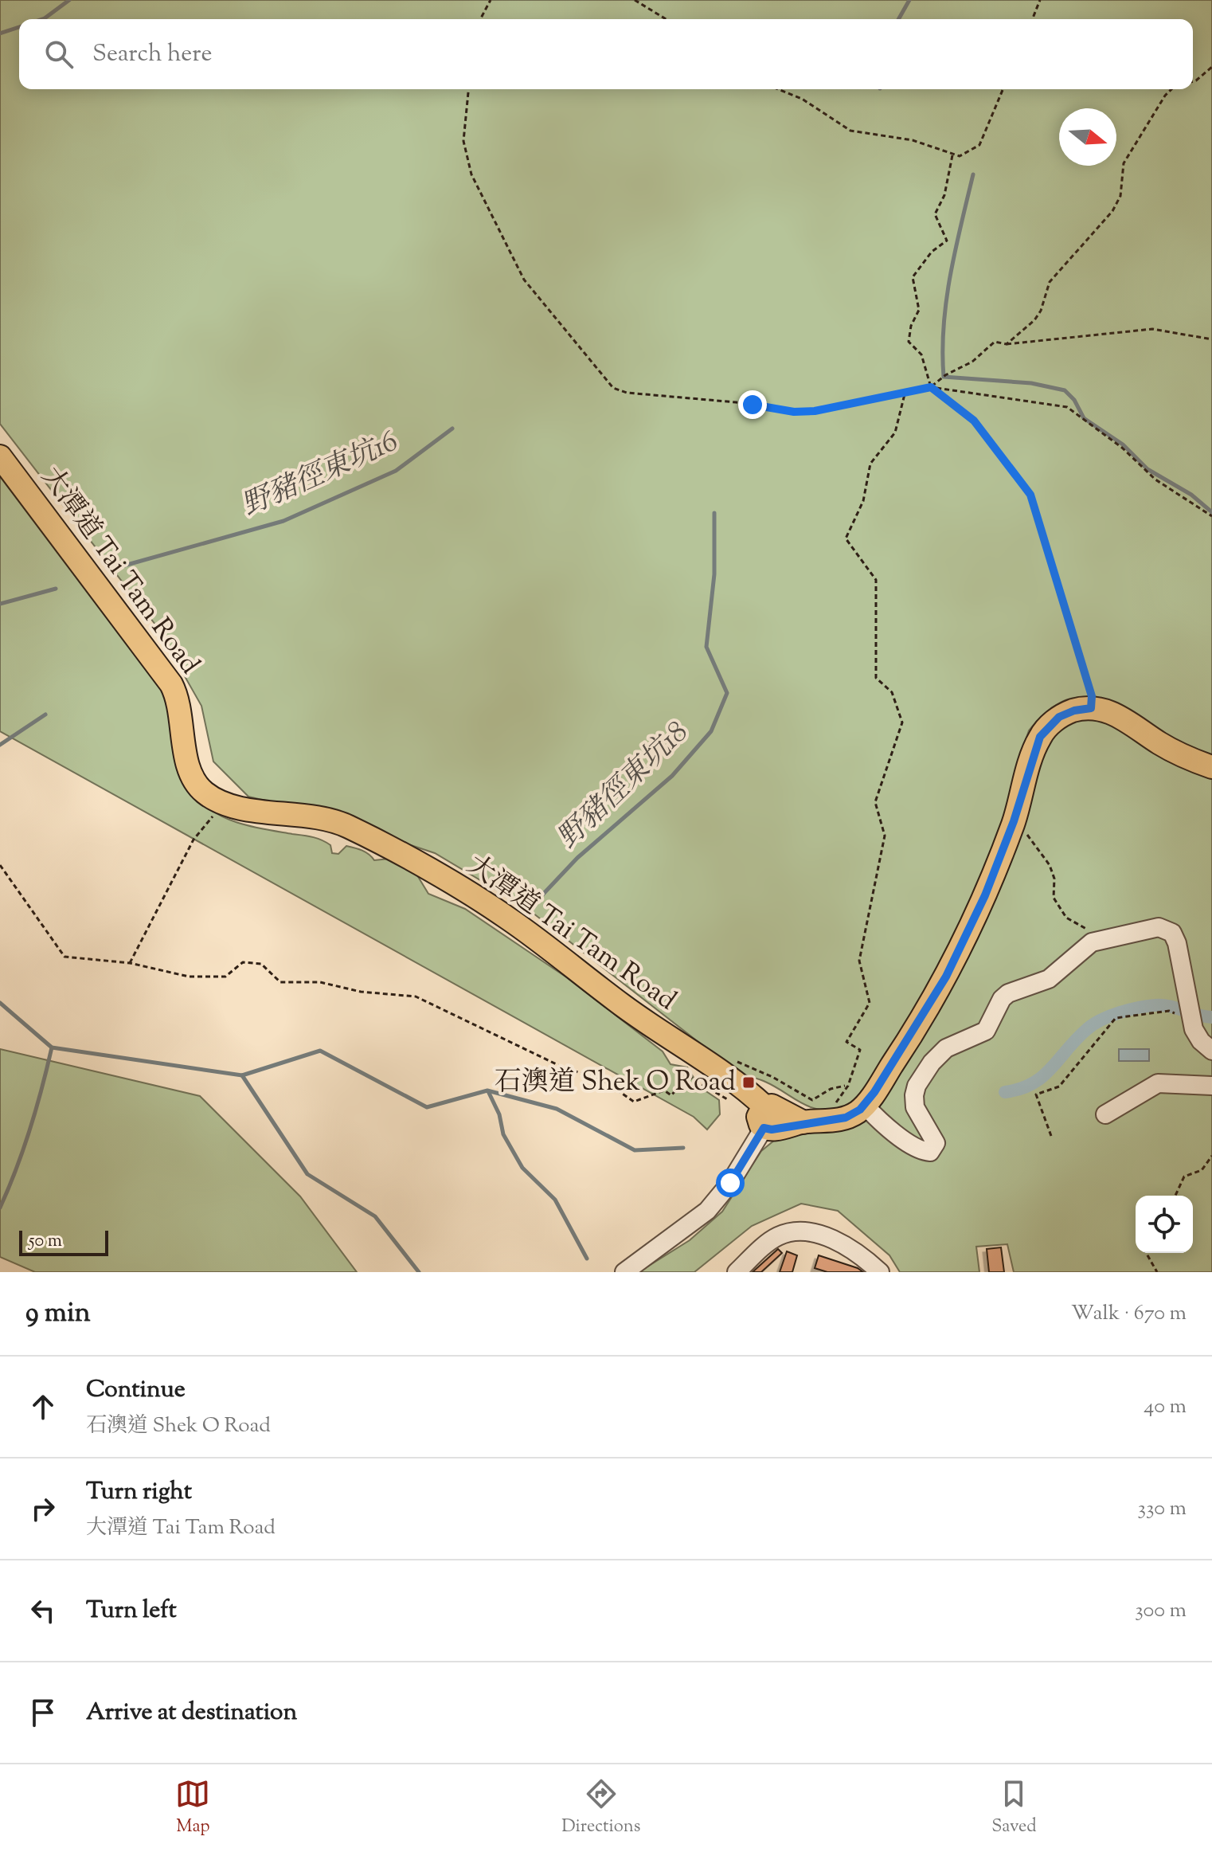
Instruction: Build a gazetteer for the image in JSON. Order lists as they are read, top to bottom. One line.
{"streets":{"main road":["大潭道 Tai Tam Road"]},"water":["野豬徑東坑16","野豬徑東坑18"],"places":{"transit":["石澳道 Shek O Road"]},"scale_bar":"50 m","north":"right","page":{"search":"Search here","scale":"50 m","heading":["9 min","Walk · 670 m"],"list":[["Continue","石澳道 Shek O Road","40 m"],["Turn right","大潭道 Tai Tam Road","330 m"],["Turn left","300 m"],"Arrive at destination"],"nav":["Map","Directions","Saved"]}}
